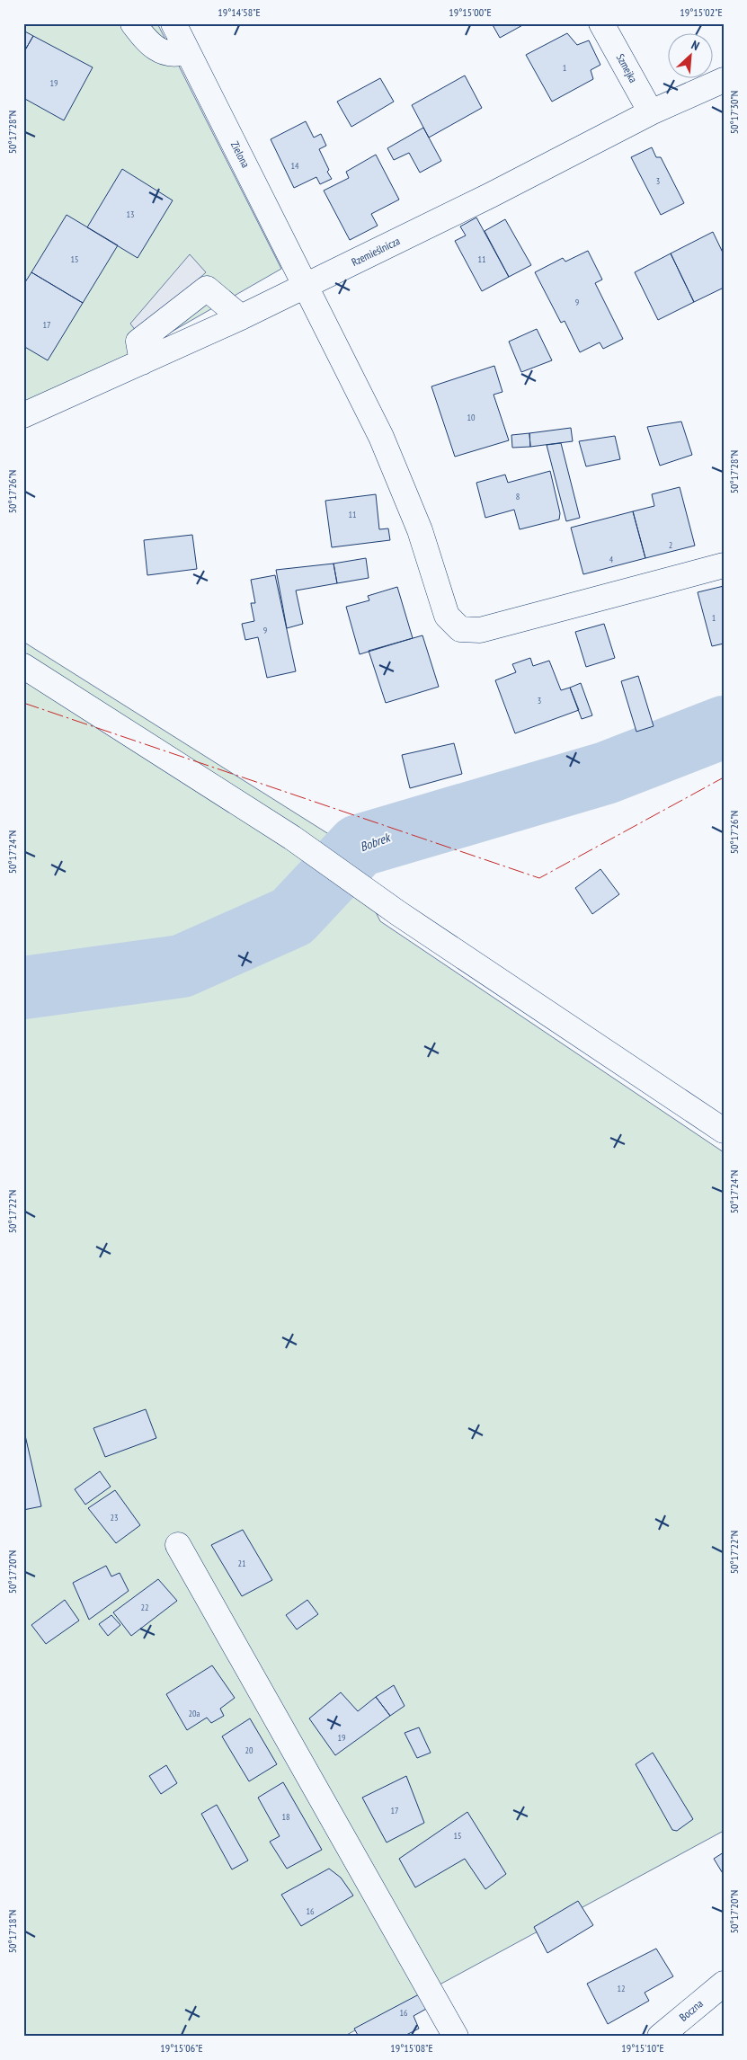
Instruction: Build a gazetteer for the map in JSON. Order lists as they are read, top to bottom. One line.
{"streets":{"street":["Szmejka","Zielona","Rzemieślnicza","Boczna"]},"crossings":[["Szmejka","Rzemieślnicza"],["Zielona","Rzemieślnicza"]],"water":["Bobrek"],"house_numbers":["1","19","14","3","13","15","11","9","17","10","8","11","2","4","1","9","3","23","21","22","20a","19","20","17","18","15","16","12","16"],"north":"top right","coordinates":["19°14'58\"E","19°15'00\"E","19°15'02\"E","50°17'30\"N","50°17'28\"N","50°17'26\"N","50°17'24\"N","50°17'22\"N","50°17'20\"N","50°17'18\"N","19°15'06\"E","19°15'08\"E","19°15'10\"E"]}
